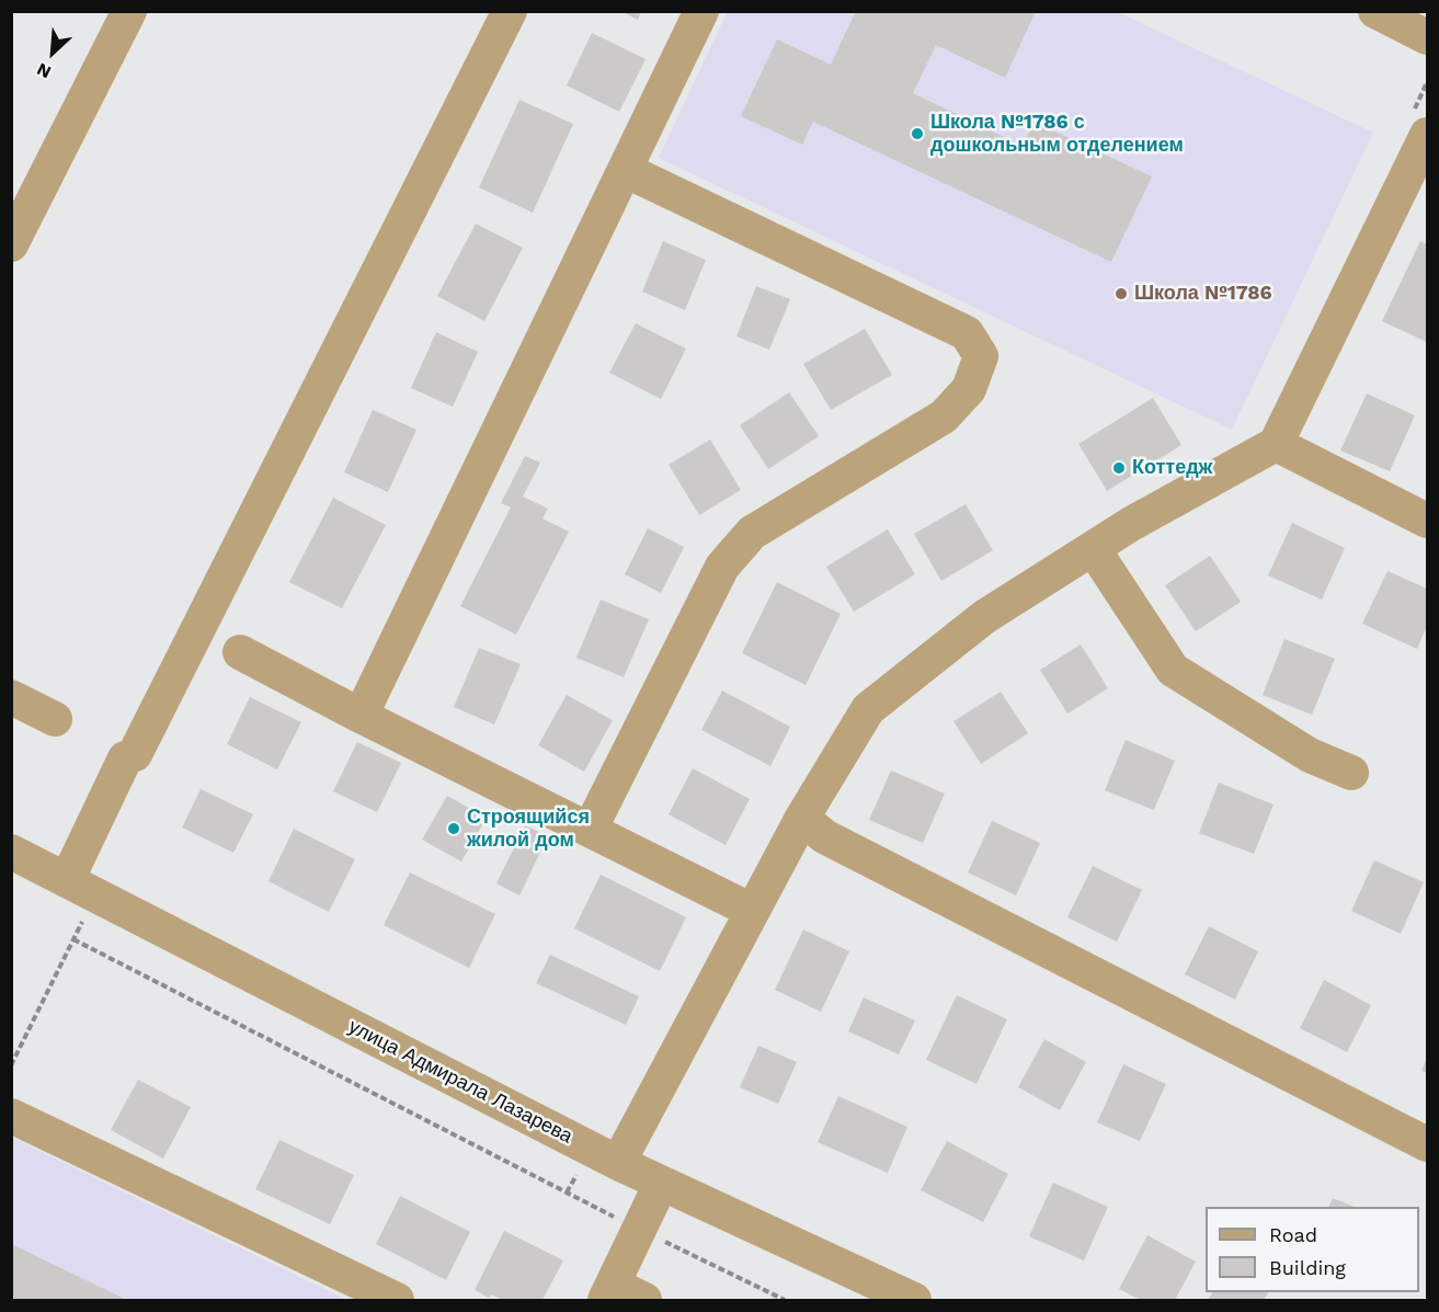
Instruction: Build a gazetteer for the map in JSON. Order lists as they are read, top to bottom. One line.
{"streets":{"street":["улица Адмирала Лазарева"]},"places":["Школа №1786 с дошкольным отделением","Школа №1786","Коттедж","Строящийся жилой дом"],"legend":["Road","Building"],"north":"bottom left"}
